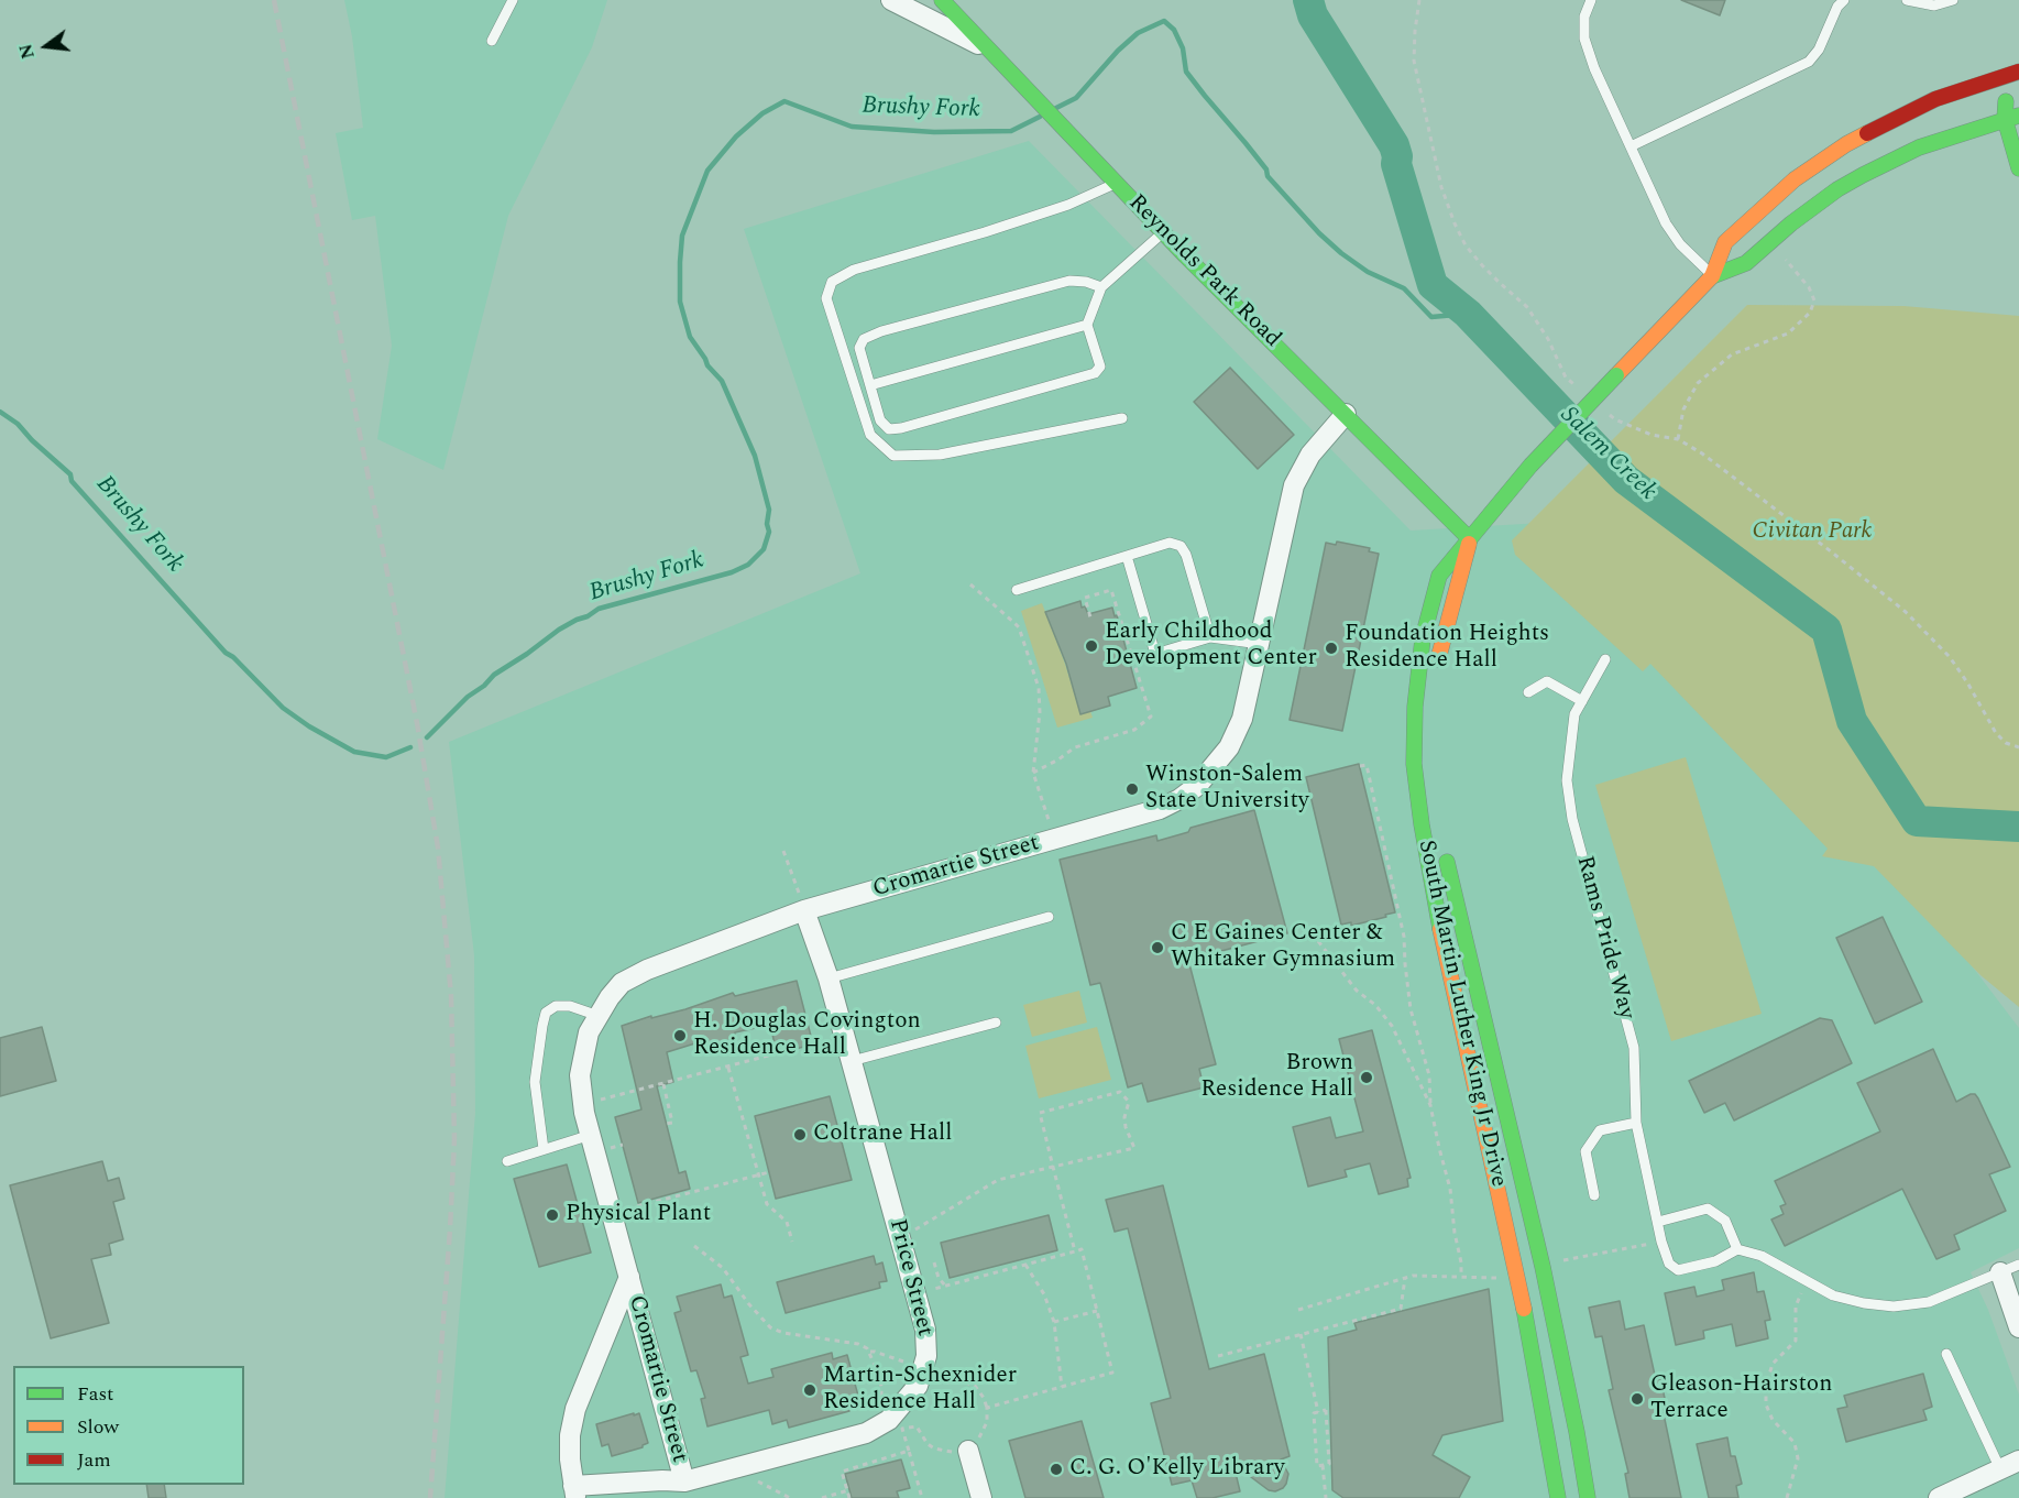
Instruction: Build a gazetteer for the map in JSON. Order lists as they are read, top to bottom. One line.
{"streets":{"main road":["Reynolds Park Road","South Martin Luther King Jr Drive"],"street":["Cromartie Street","Price Street"],"lane":["Rams Pride Way"]},"crossings":[["Reynolds Park Road","Cromartie Street"],["Reynolds Park Road","South Martin Luther King Jr Drive"],["Cromartie Street","Price Street"]],"water":["Brushy Fork","Salem Creek"],"parks":["Civitan Park"],"places":["Early Childhood Development Center","Foundation Heights Residence Hall","Winston-Salem State University","C E Gaines Center & Whitaker Gymnasium","H. Douglas Covington Residence Hall","Brown Residence Hall","Coltrane Hall","Physical Plant","Martin-Schexnider Residence Hall","Gleason-Hairston Terrace","C. G. O'Kelly Library"],"legend":["Fast","Slow","Jam"],"north":"left"}
